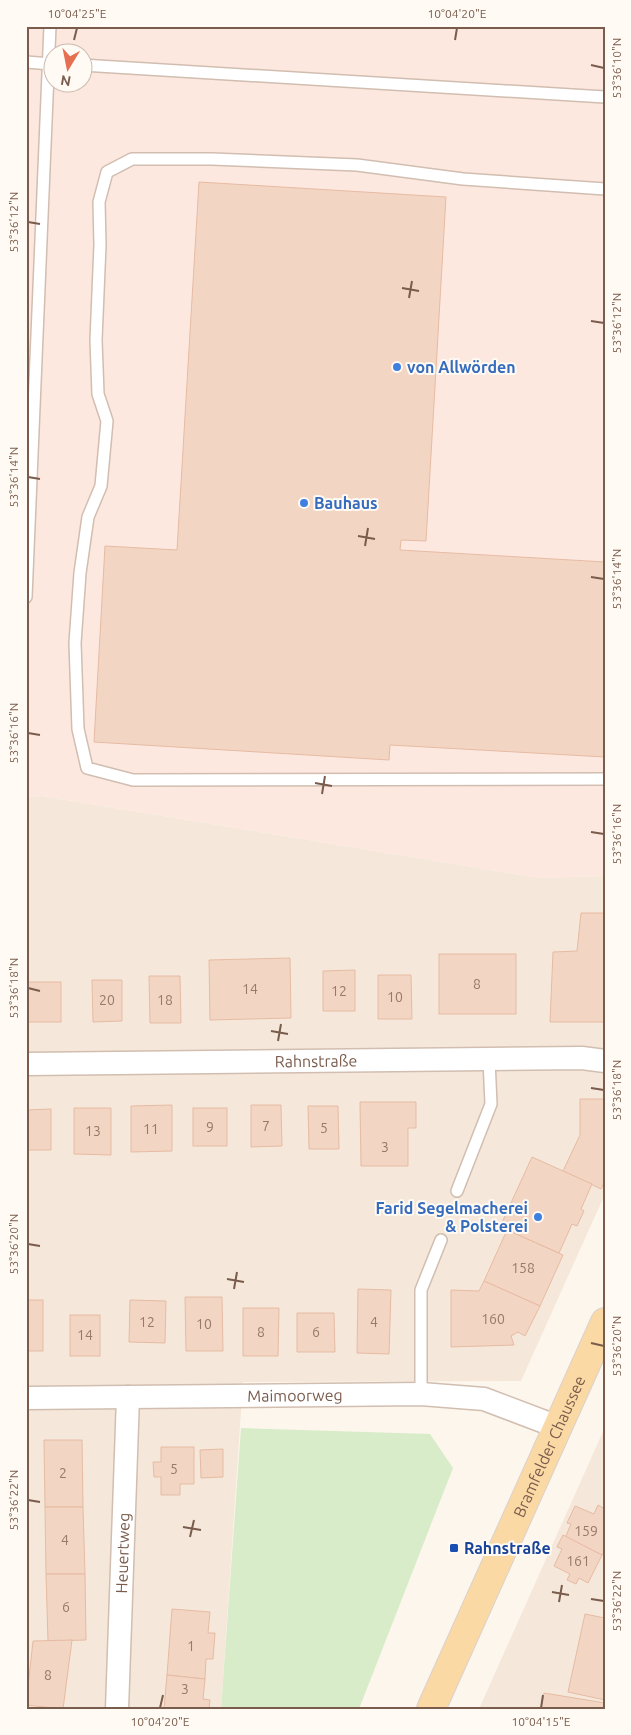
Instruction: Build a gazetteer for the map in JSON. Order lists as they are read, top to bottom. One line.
{"streets":{"main road":["Bramfelder Chaussee"],"street":["Rahnstraße","Maimoorweg","Heuertweg"]},"crossings":[["Maimoorweg","Bramfelder Chaussee"],["Maimoorweg","Heuertweg"]],"places":{"other":["von Allwörden","Bauhaus","Farid Segelmacherei & Polsterei"],"transit":["Rahnstraße"]},"house_numbers":["8","14","12","10","20","18","7","9","5","11","13","3","158","160","12","4","10","8","6","14","5","2","159","4","161","6","1","8","3"],"north":"bottom","coordinates":["10°04'25\"E","10°04'20\"E","53°36'10\"N","53°36'12\"N","53°36'14\"N","53°36'16\"N","53°36'18\"N","53°36'20\"N","53°36'22\"N","10°04'15\"E"]}
